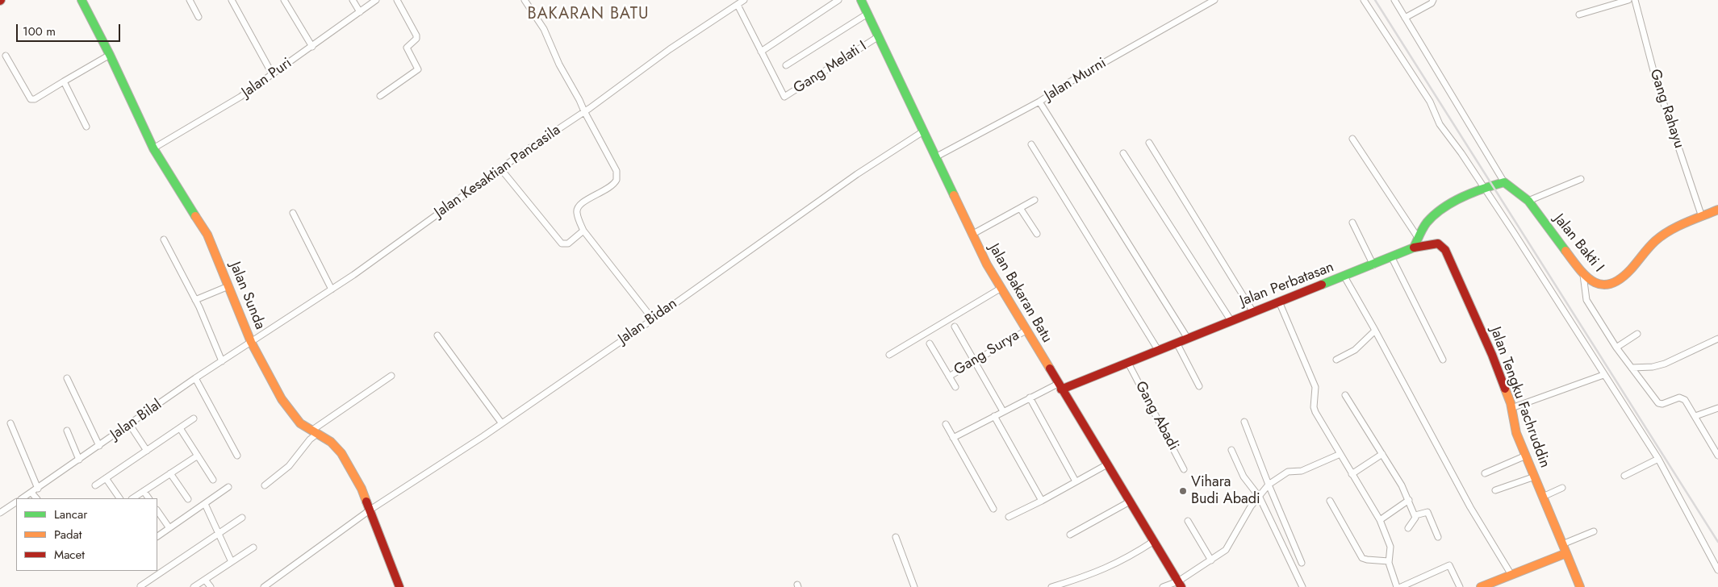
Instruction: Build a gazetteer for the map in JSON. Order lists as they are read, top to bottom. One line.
{"streets":{"main road":["Jalan Bakti I","Jalan Perbatasan","Jalan Bakaran Batu","Jalan Sunda","Jalan Tengku Fachruddin"],"street":["Gang Melati I","Jalan Puri","Jalan Murni","Gang Rahayu","Jalan Kesaktian Pancasila","Jalan Bidan","Gang Surya","Gang Abadi","Jalan Bilal"]},"crossings":[["Gang Melati I","Jalan Bakaran Batu"],["Jalan Puri","Jalan Sunda"],["Jalan Murni","Jalan Bakaran Batu"],["Gang Rahayu","Jalan Bakti I"],["Jalan Kesaktian Pancasila","Jalan Sunda"],["Jalan Kesaktian Pancasila","Jalan Bilal"],["Jalan Perbatasan","Jalan Bakaran Batu"],["Jalan Perbatasan","Jalan Tengku Fachruddin"],["Jalan Perbatasan","Gang Abadi"],["Jalan Bakaran Batu","Jalan Bidan"],["Jalan Bakaran Batu","Gang Surya"],["Jalan Sunda","Jalan Bidan"],["Jalan Sunda","Jalan Bilal"]],"districts":["BAKARAN BATU"],"places":["Vihara Budi Abadi"],"legend":["Lancar","Padat","Macet"],"scale_bar":"100 m"}
